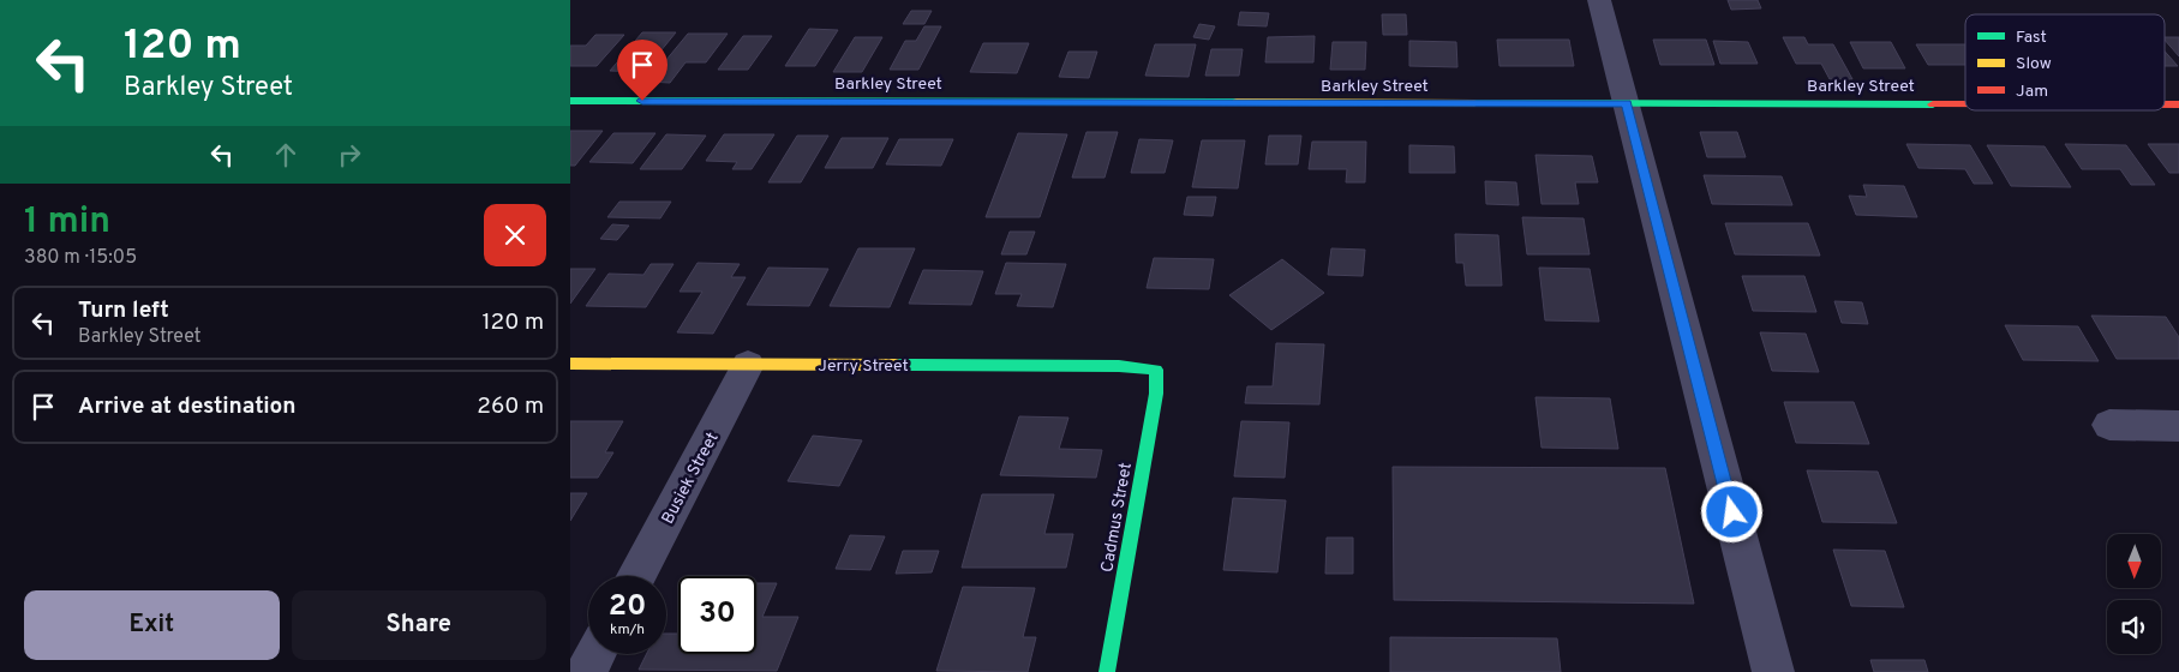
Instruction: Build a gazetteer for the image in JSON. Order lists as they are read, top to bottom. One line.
{"streets":{"street":["Barkley Street","Jerry Street","Busiek Street","Cadmus Street"]},"crossings":[["Jerry Street","Busiek Street"],["Jerry Street","Cadmus Street"]],"legend":["Fast","Slow","Jam"],"north":"bottom","page":{"turn":["120 m","Barkley Street"],"heading":["1 min","380 m · 15:05"],"list":[{"name":"Turn left","note":"Barkley Street","value":"120 m"},{"name":"Arrive at destination","value":"260 m"}],"speed":"20 km/h","limit":"30","buttons":["Exit","Share"]}}
